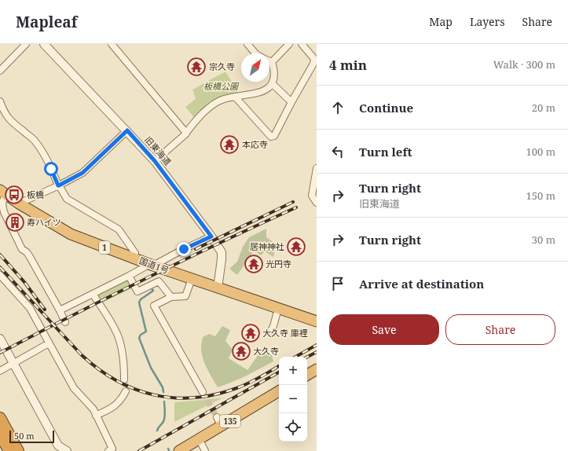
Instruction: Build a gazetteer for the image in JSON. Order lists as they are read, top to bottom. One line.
{"streets":{"highway":["1","国道1号","135"],"street":["旧東海道"]},"crossings":[["旧東海道","国道1号"]],"parks":["板橋公園"],"places":{"temple":["宗久寺","本応寺","居神神社","光円寺","大久寺 庫裡","大久寺"],"bus stop":["板橋"],"building":["寿ハイツ"]},"scale_bar":"50 m","north":"top right","page":{"header":"Mapleaf","nav":["Map","Layers","Share"],"heading":["4 min","Walk · 300 m"],"list":[["Continue","20 m"],["Turn left","100 m"],["Turn right","旧東海道","150 m"],["Turn right","30 m"],"Arrive at destination"],"buttons":["Save","Share"],"map_buttons":["+","−"],"scale":"50 m"}}
